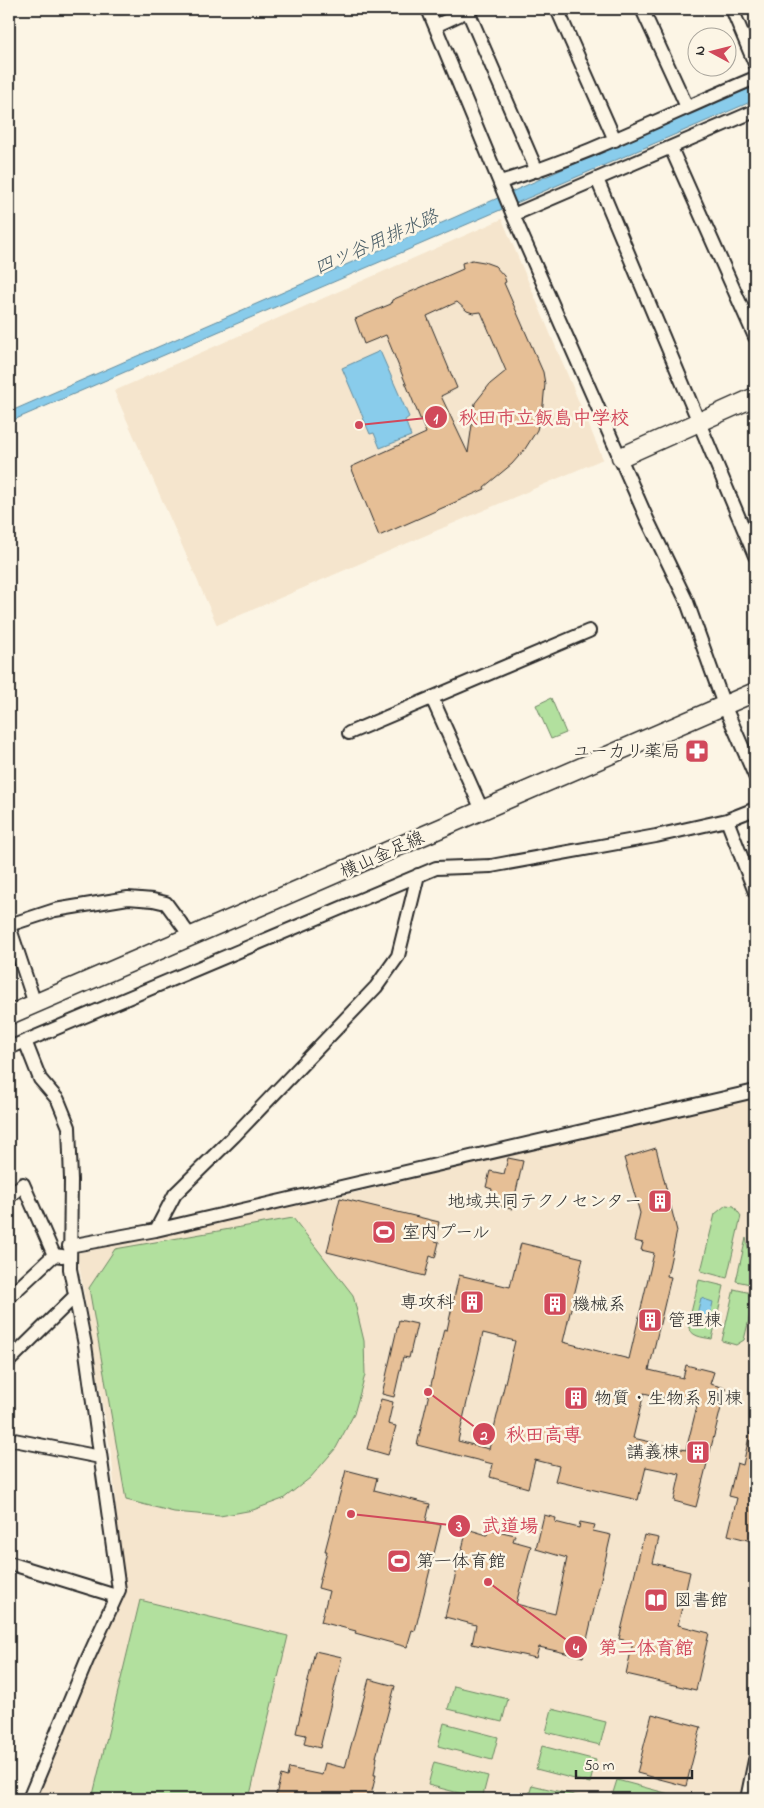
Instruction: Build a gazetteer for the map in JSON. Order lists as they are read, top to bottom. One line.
{"streets":{"street":["横山金足線"]},"water":["四ツ谷用排水路"],"places":{"other":["秋田市立飯島中学校","秋田高専","武道場","第二体育館"],"pharmacy":["ユーカリ薬局"],"building":["地域共同テクノセンター","専攻科","機械系","管理棟","物質・生物系 別棟","講義棟"],"sports":["室内プール","第一体育館"],"library":["図書館"]},"scale_bar":"50 m","north":"left"}
